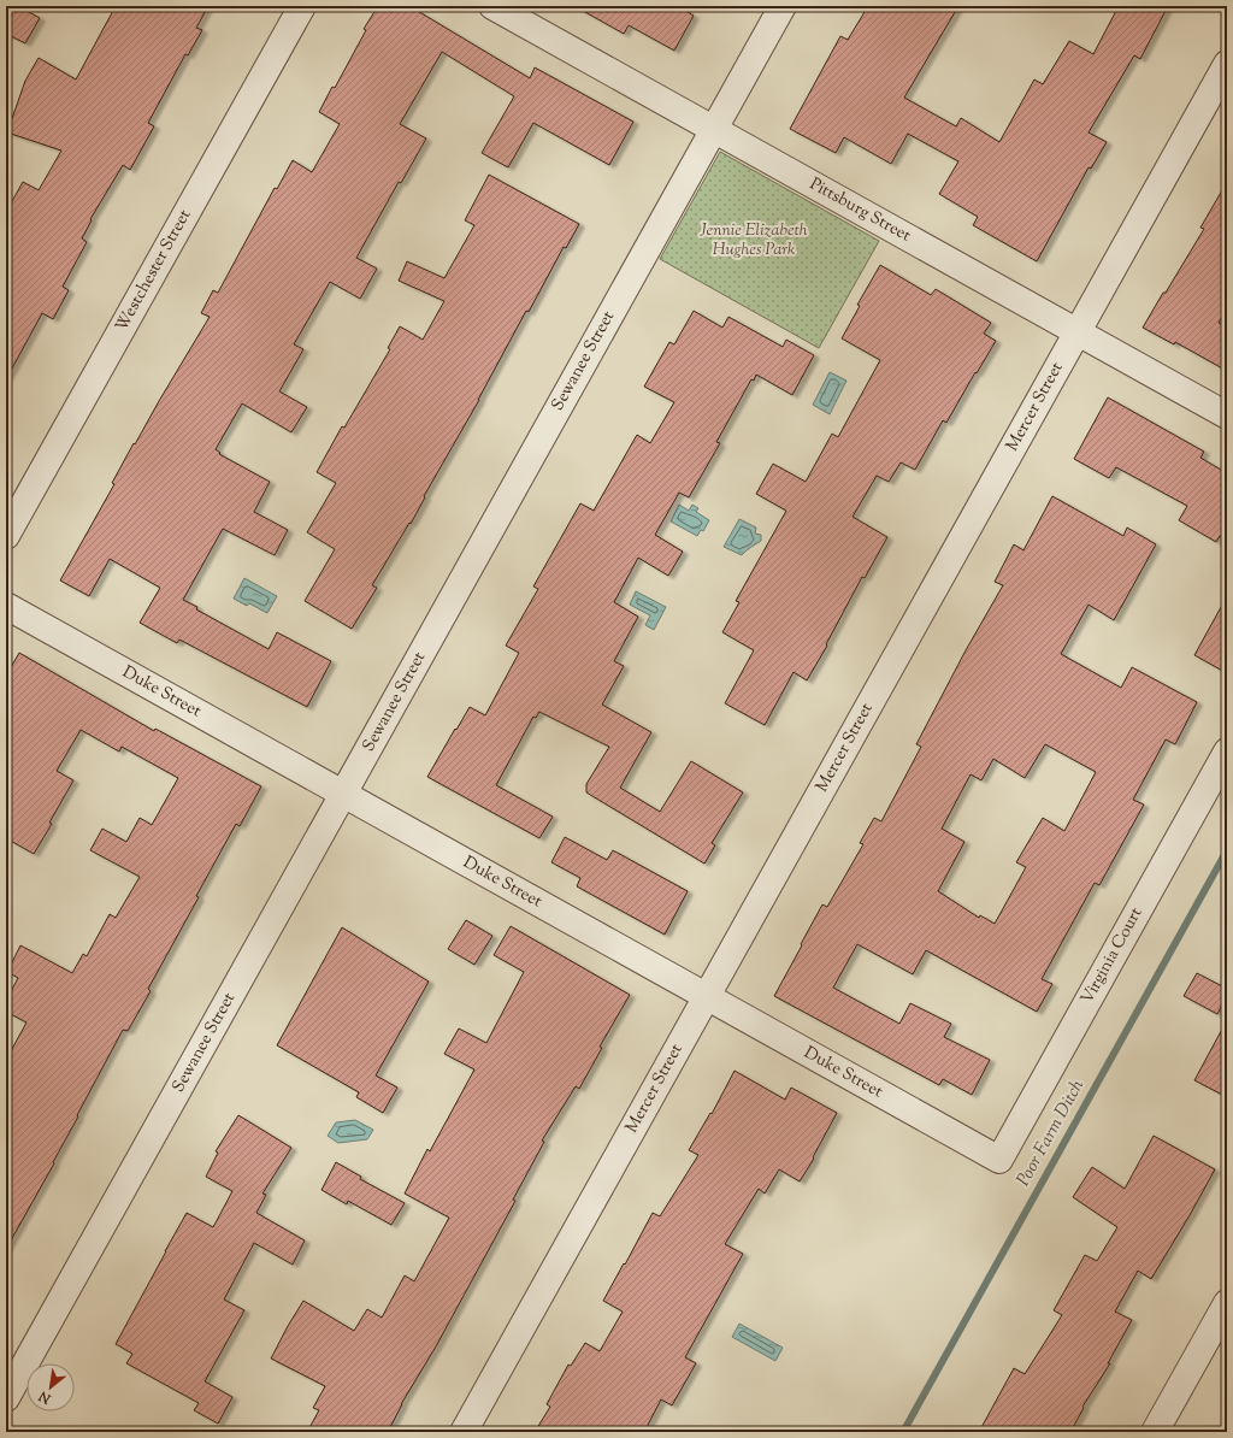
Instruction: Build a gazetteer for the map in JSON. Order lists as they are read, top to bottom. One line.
{"streets":{"street":["Pittsburg Street","Westchester Street","Sewanee Street","Mercer Street","Duke Street","Virginia Court"]},"crossings":[["Pittsburg Street","Sewanee Street"],["Pittsburg Street","Mercer Street"],["Sewanee Street","Duke Street"],["Mercer Street","Duke Street"],["Duke Street","Virginia Court"]],"water":["Poor Farm Ditch"],"parks":["Jennie Elizabeth Hughes Park"],"north":"bottom left"}
